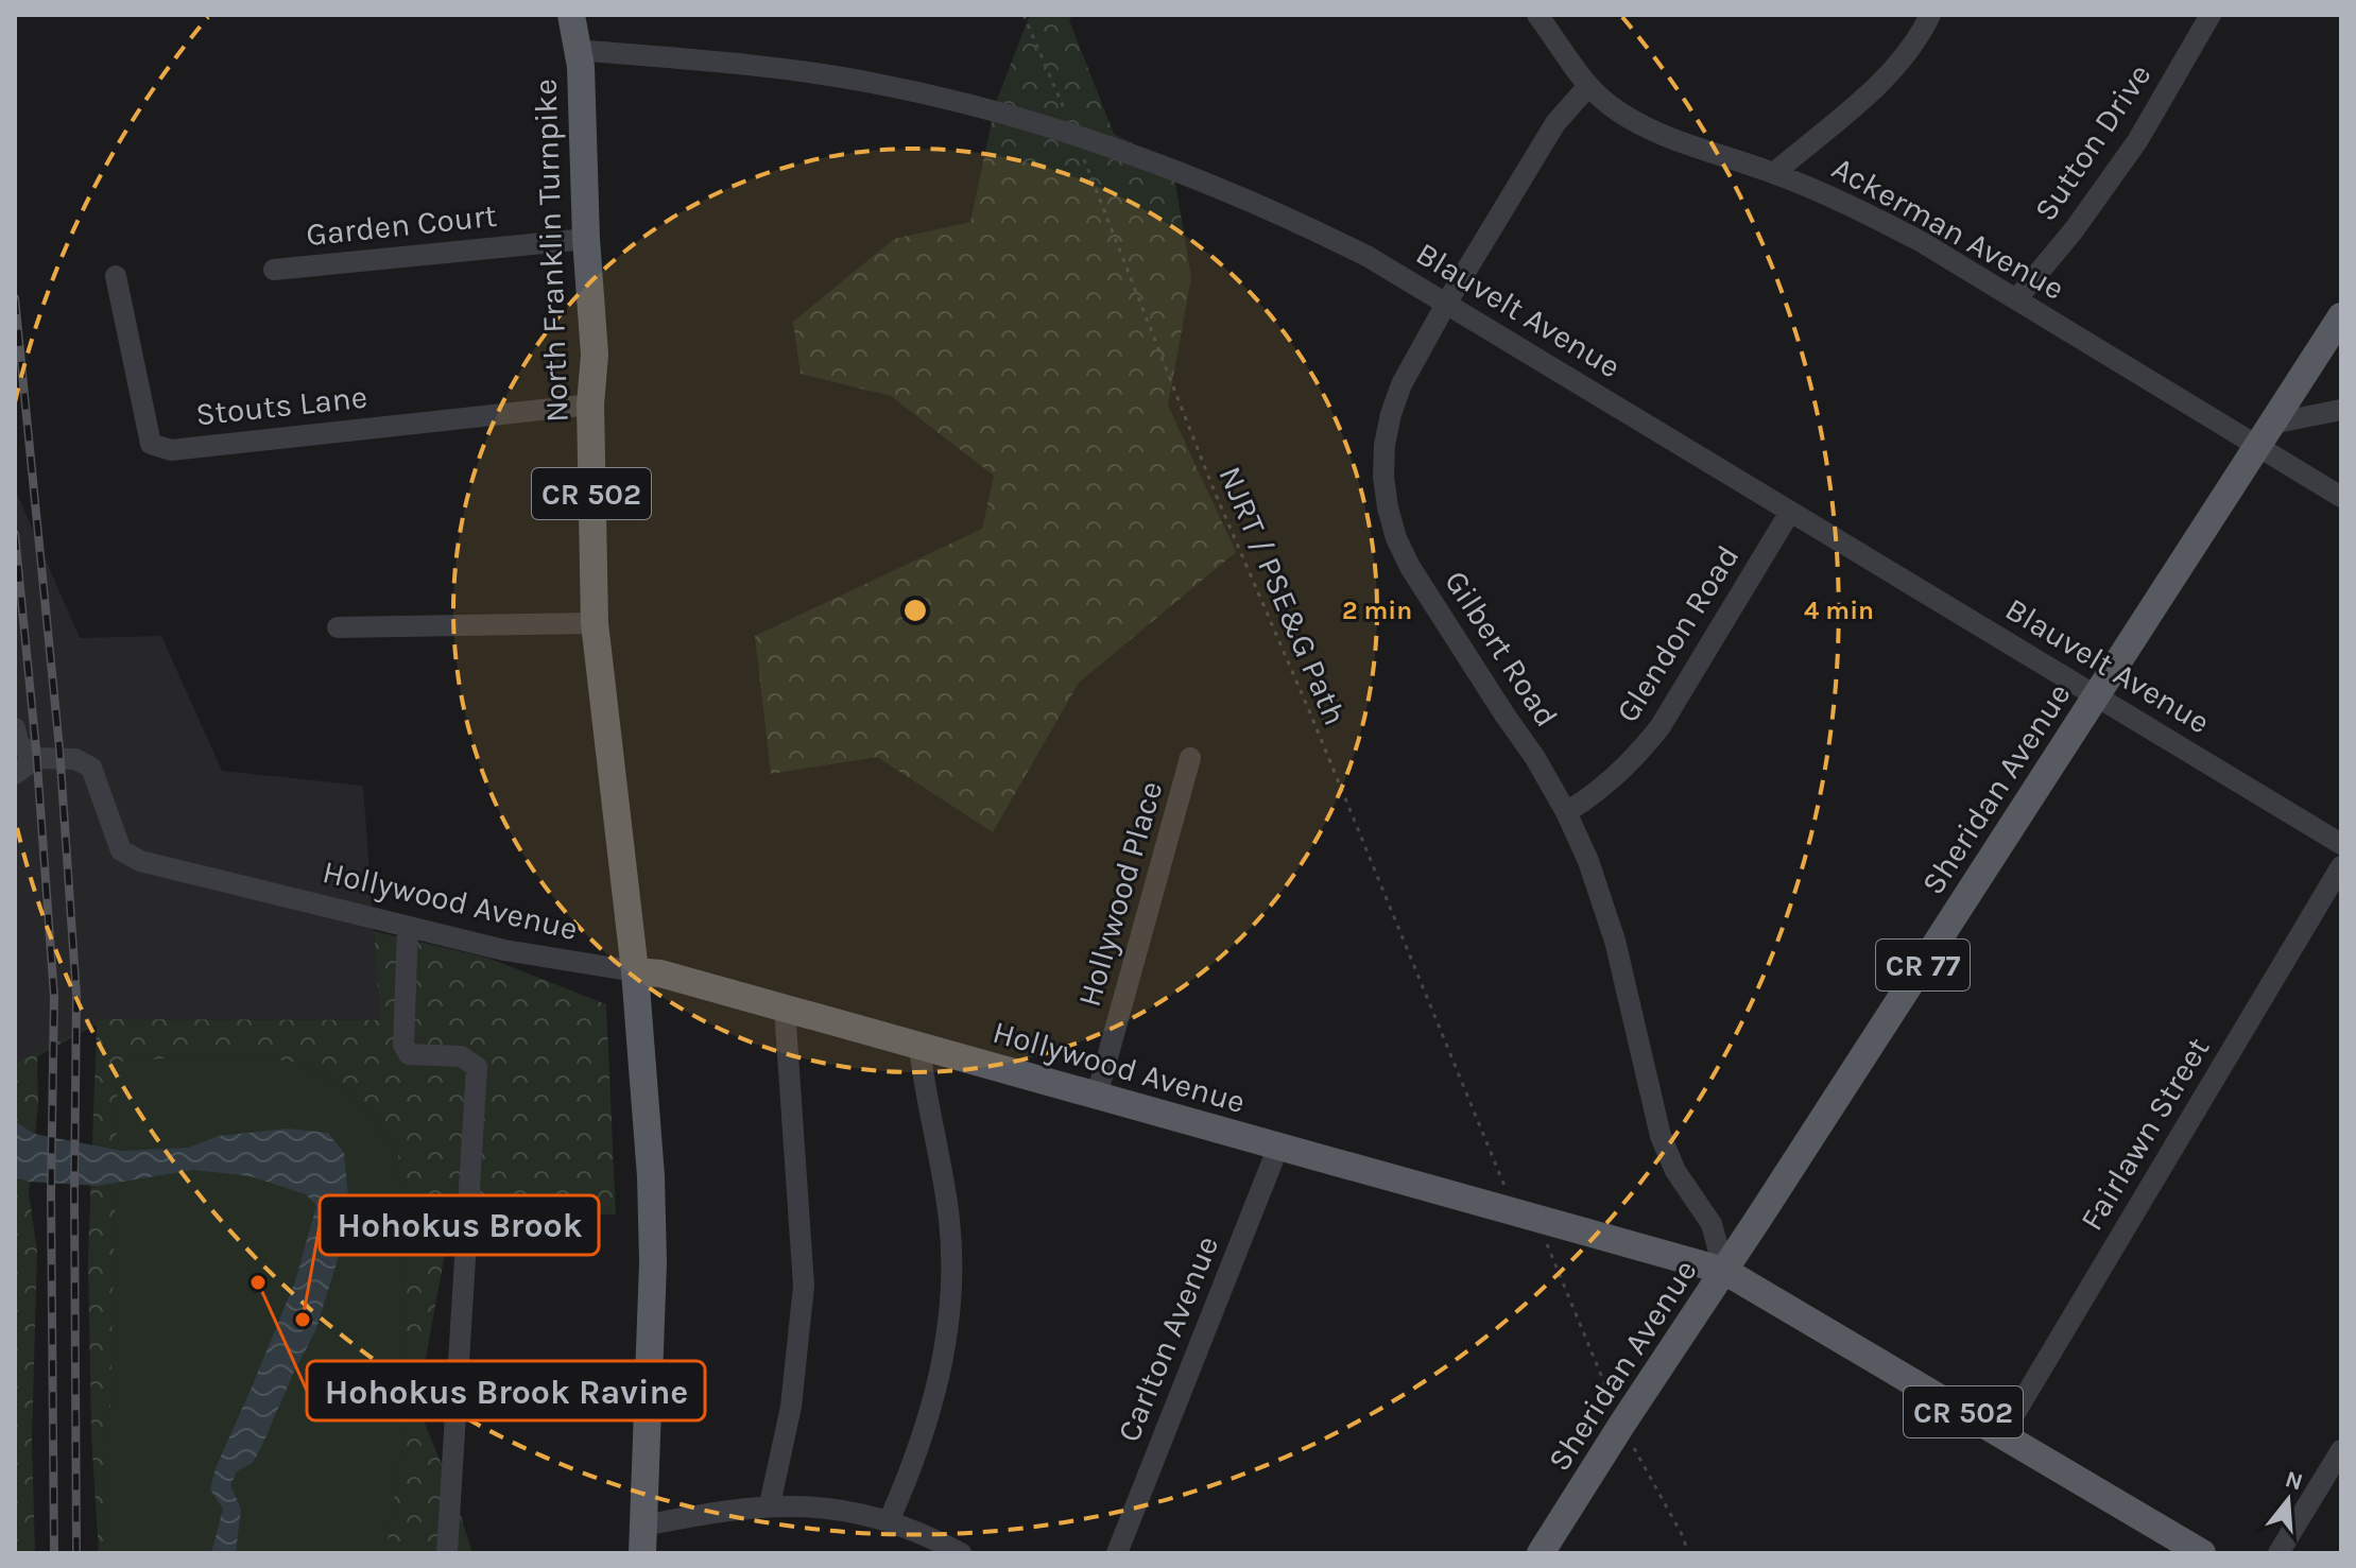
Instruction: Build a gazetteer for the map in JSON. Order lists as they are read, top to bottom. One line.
{"streets":{"main road":["North Franklin Turnpike","CR 502","Sheridan Avenue","Hollywood Avenue","CR 77"],"street":["Sutton Drive","Garden Court","Ackerman Avenue","Blauvelt Avenue","Stouts Lane","Glendon Road","Gilbert Road","Hollywood Place","Fairlawn Street","Carlton Avenue"],"path":["NJRT / PSE&G Path"]},"crossings":[["Sutton Drive","Ackerman Avenue"],["Garden Court","North Franklin Turnpike"],["Ackerman Avenue","Gilbert Road"],["Ackerman Avenue","Sheridan Avenue"],["North Franklin Turnpike","Blauvelt Avenue"],["North Franklin Turnpike","Stouts Lane"],["North Franklin Turnpike","Hollywood Avenue"],["Blauvelt Avenue","NJRT / PSE&G Path"],["Blauvelt Avenue","Glendon Road"],["Blauvelt Avenue","Gilbert Road"],["Blauvelt Avenue","Sheridan Avenue"],["Glendon Road","Gilbert Road"],["Gilbert Road","Sheridan Avenue"],["Gilbert Road","Hollywood Avenue"],["Sheridan Avenue","Hollywood Avenue"],["Hollywood Place","Hollywood Avenue"],["Hollywood Avenue","Fairlawn Street"],["Hollywood Avenue","Carlton Avenue"]],"places":["Hohokus Brook Ravine","Hohokus Brook"],"north":"top","rings":["2 min","4 min"]}
